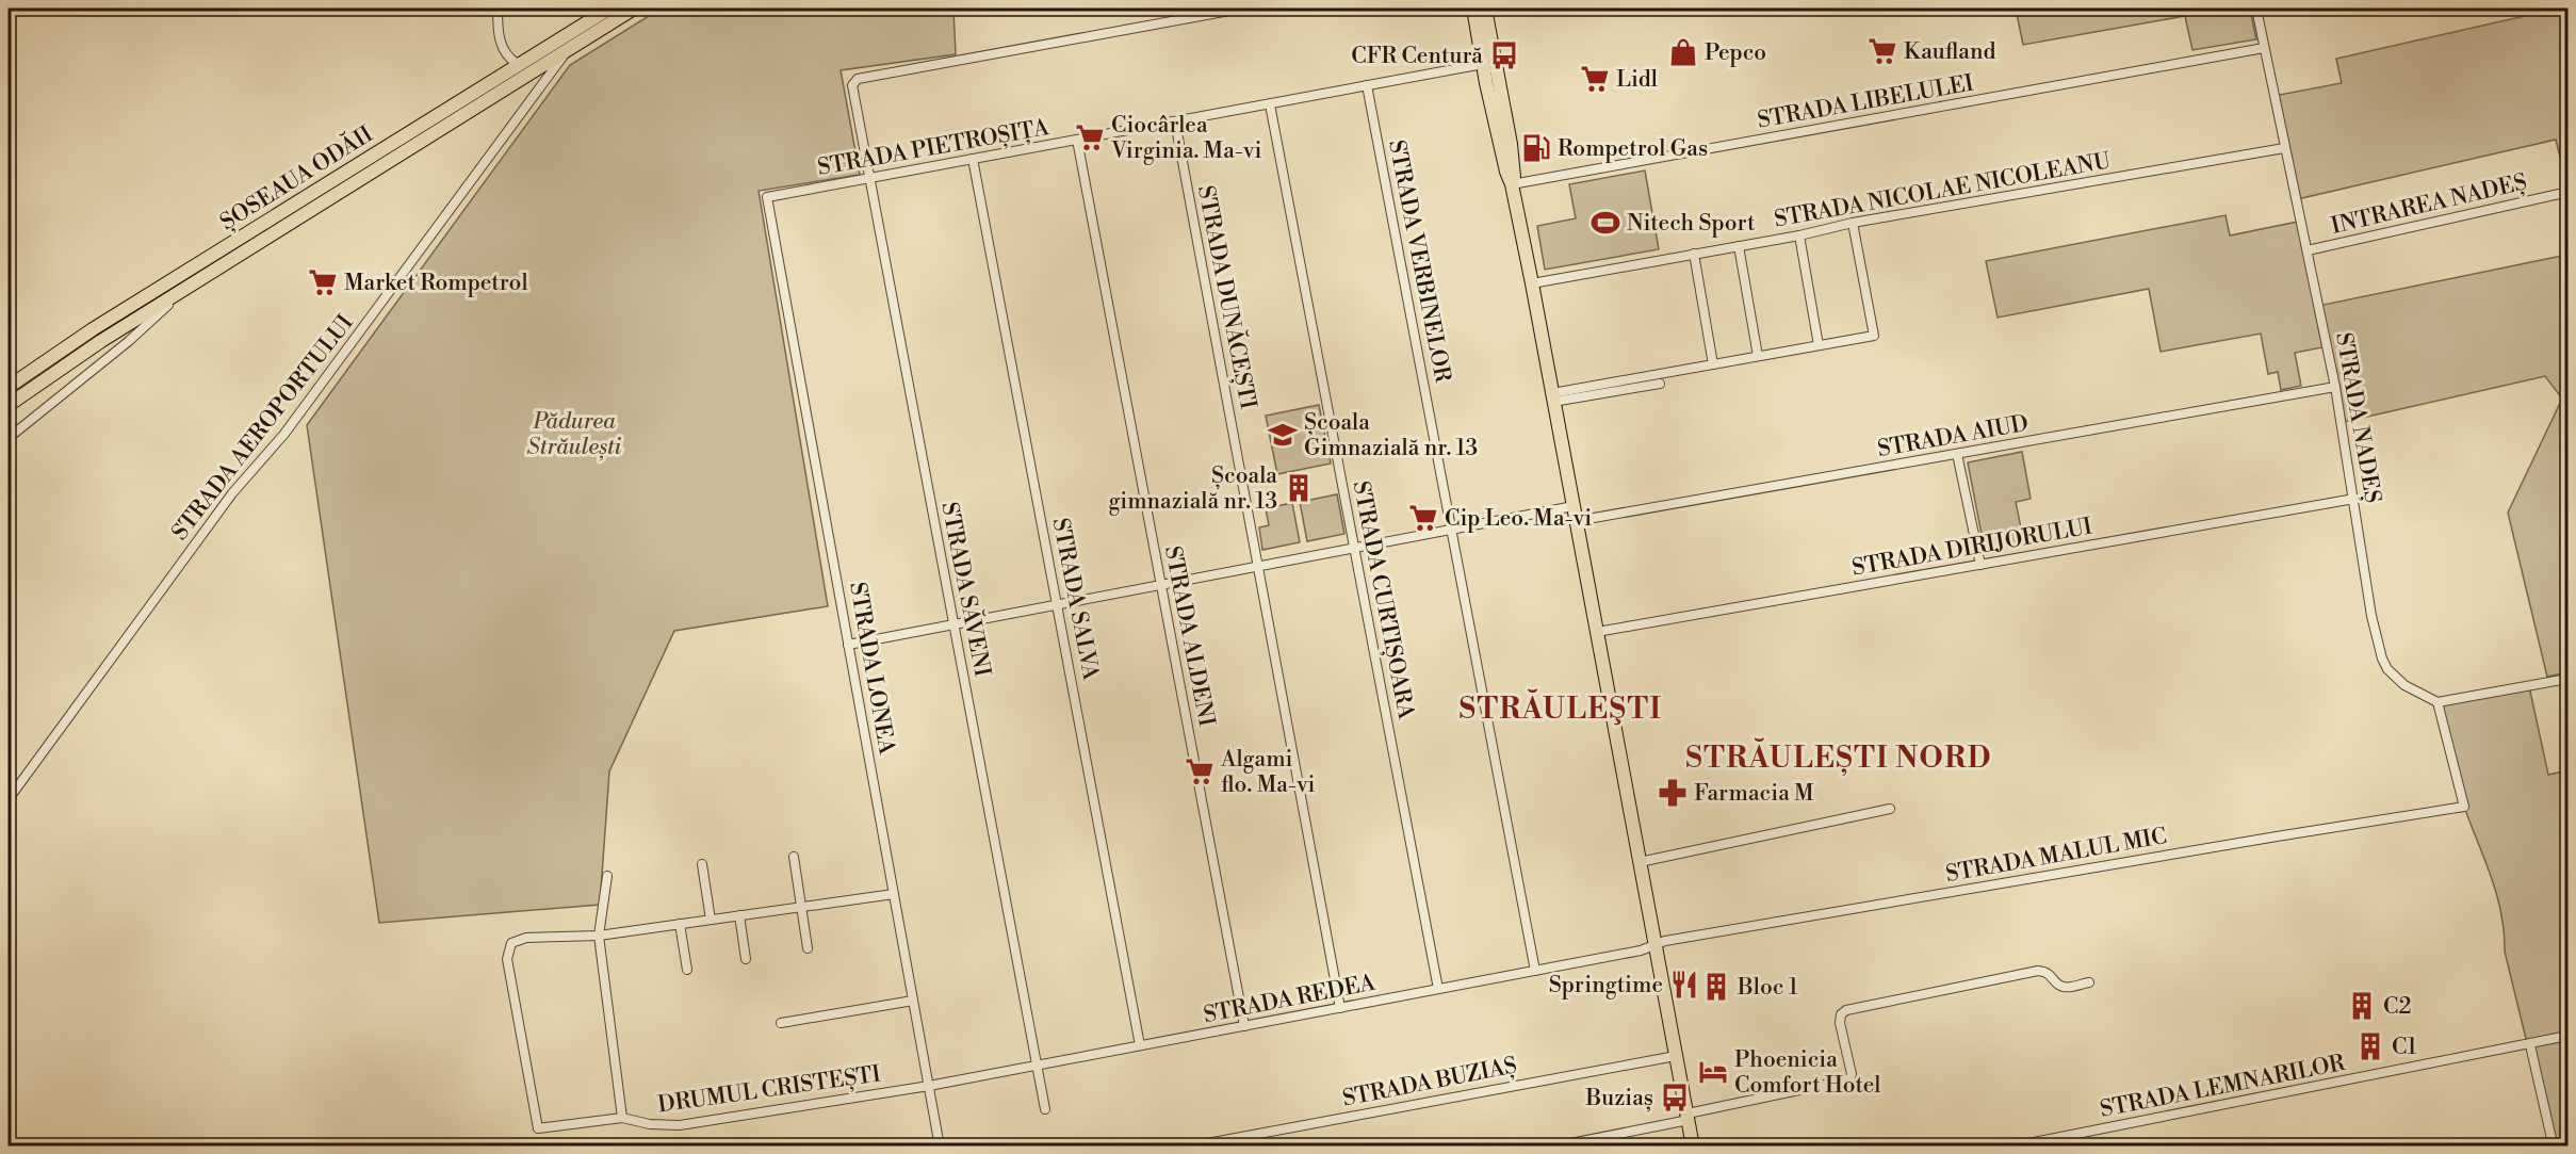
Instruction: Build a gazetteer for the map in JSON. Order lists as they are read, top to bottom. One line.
{"streets":{"main road":["ȘOSEAUA ODĂII"],"street":["STRADA LIBELULEI","STRADA PIETROȘIȚA","STRADA NICOLAE NICOLEANU","INTRAREA NADEȘ","STRADA VERBINELOR","STRADA DUNĂCEȘTI","STRADA NADEȘ","STRADA AEROPORTULUI","STRADA AIUD","STRADA DIRIJORULUI","STRADA SĂVENI","STRADA SALVA","STRADA CURTIȘOARA","STRADA ALDENI","STRADA LONEA","STRADA MALUL MIC","STRADA REDEA","STRADA BUZIAȘ","STRADA LEMNARILOR","DRUMUL CRISTEȘTI"]},"crossings":[["STRADA LIBELULEI","STRADA NADEȘ"],["STRADA PIETROȘIȚA","STRADA VERBINELOR"],["STRADA PIETROȘIȚA","STRADA DUNĂCEȘTI"],["STRADA PIETROȘIȚA","STRADA SĂVENI"],["STRADA PIETROȘIȚA","STRADA SALVA"],["STRADA PIETROȘIȚA","STRADA CURTIȘOARA"],["STRADA PIETROȘIȚA","STRADA ALDENI"],["STRADA PIETROȘIȚA","STRADA LONEA"],["ȘOSEAUA ODĂII","STRADA AEROPORTULUI"],["STRADA NICOLAE NICOLEANU","STRADA NADEȘ"],["INTRAREA NADEȘ","STRADA NADEȘ"],["STRADA VERBINELOR","STRADA REDEA"],["STRADA DUNĂCEȘTI","STRADA REDEA"],["STRADA NADEȘ","STRADA AIUD"],["STRADA NADEȘ","STRADA DIRIJORULUI"],["STRADA NADEȘ","STRADA MALUL MIC"],["STRADA SĂVENI","STRADA REDEA"],["STRADA SALVA","STRADA REDEA"],["STRADA CURTIȘOARA","STRADA REDEA"],["STRADA ALDENI","STRADA REDEA"],["STRADA LONEA","STRADA REDEA"],["STRADA LONEA","DRUMUL CRISTEȘTI"],["STRADA MALUL MIC","STRADA REDEA"],["STRADA REDEA","DRUMUL CRISTEȘTI"]],"districts":["STRĂULEŞTI","STRĂULEȘTI NORD"],"parks":["Pădurea Străulești"],"places":{"supermarket":["Kaufland","Lidl","Ciocârlea Virginia. Ma-vi","Market Rompetrol","Cip Leo. Ma-vi","Algami flo. Ma-vi"],"shop":["Pepco"],"bus stop":["CFR Centură","Buziaș"],"fuel station":["Rompetrol Gas"],"sports":["Nitech Sport"],"school or university":["Școala Gimnazială nr. 13"],"building":["Școala gimnazială nr. 13","Bloc 1","C2","C1"],"pharmacy":["Farmacia M"],"restaurant":["Springtime"],"hotel":["Phoenicia Comfort Hotel"]}}
